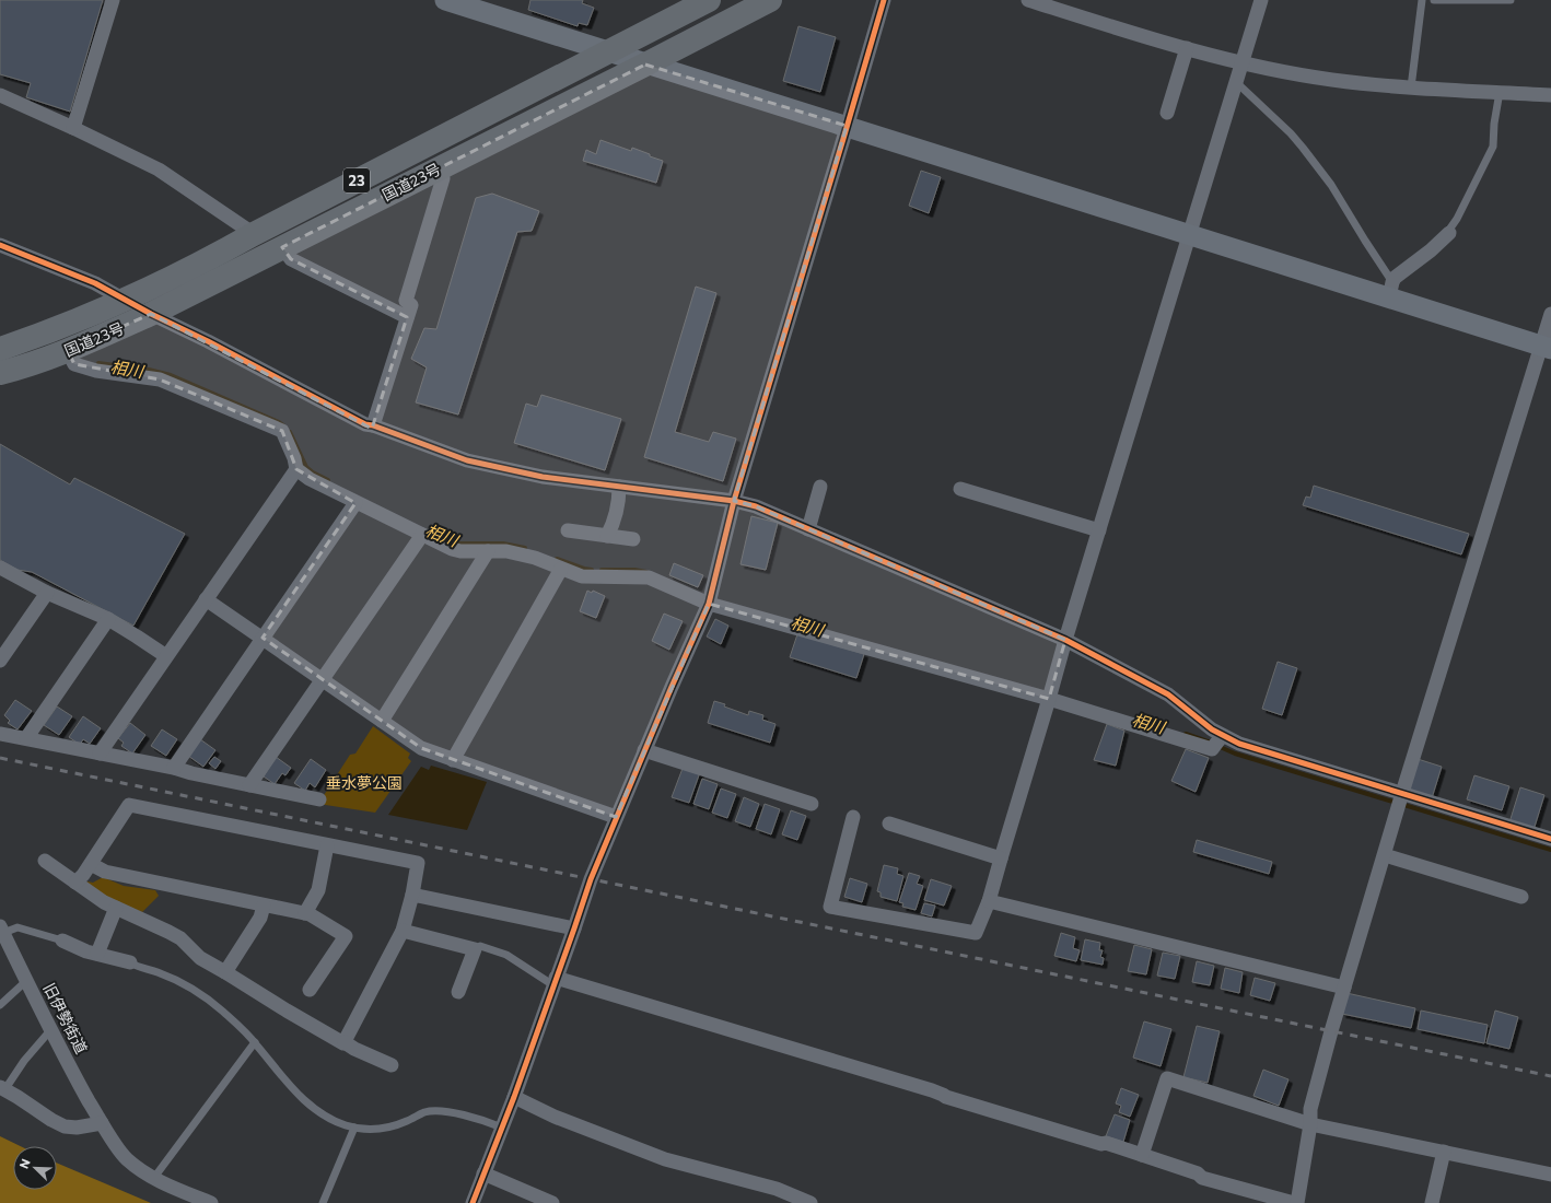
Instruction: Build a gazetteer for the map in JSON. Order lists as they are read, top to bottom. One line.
{"streets":{"highway":["23","国道23号"],"street":["旧伊勢街道"]},"water":["相川"],"parks":["垂水夢公園"],"north":"top left"}
